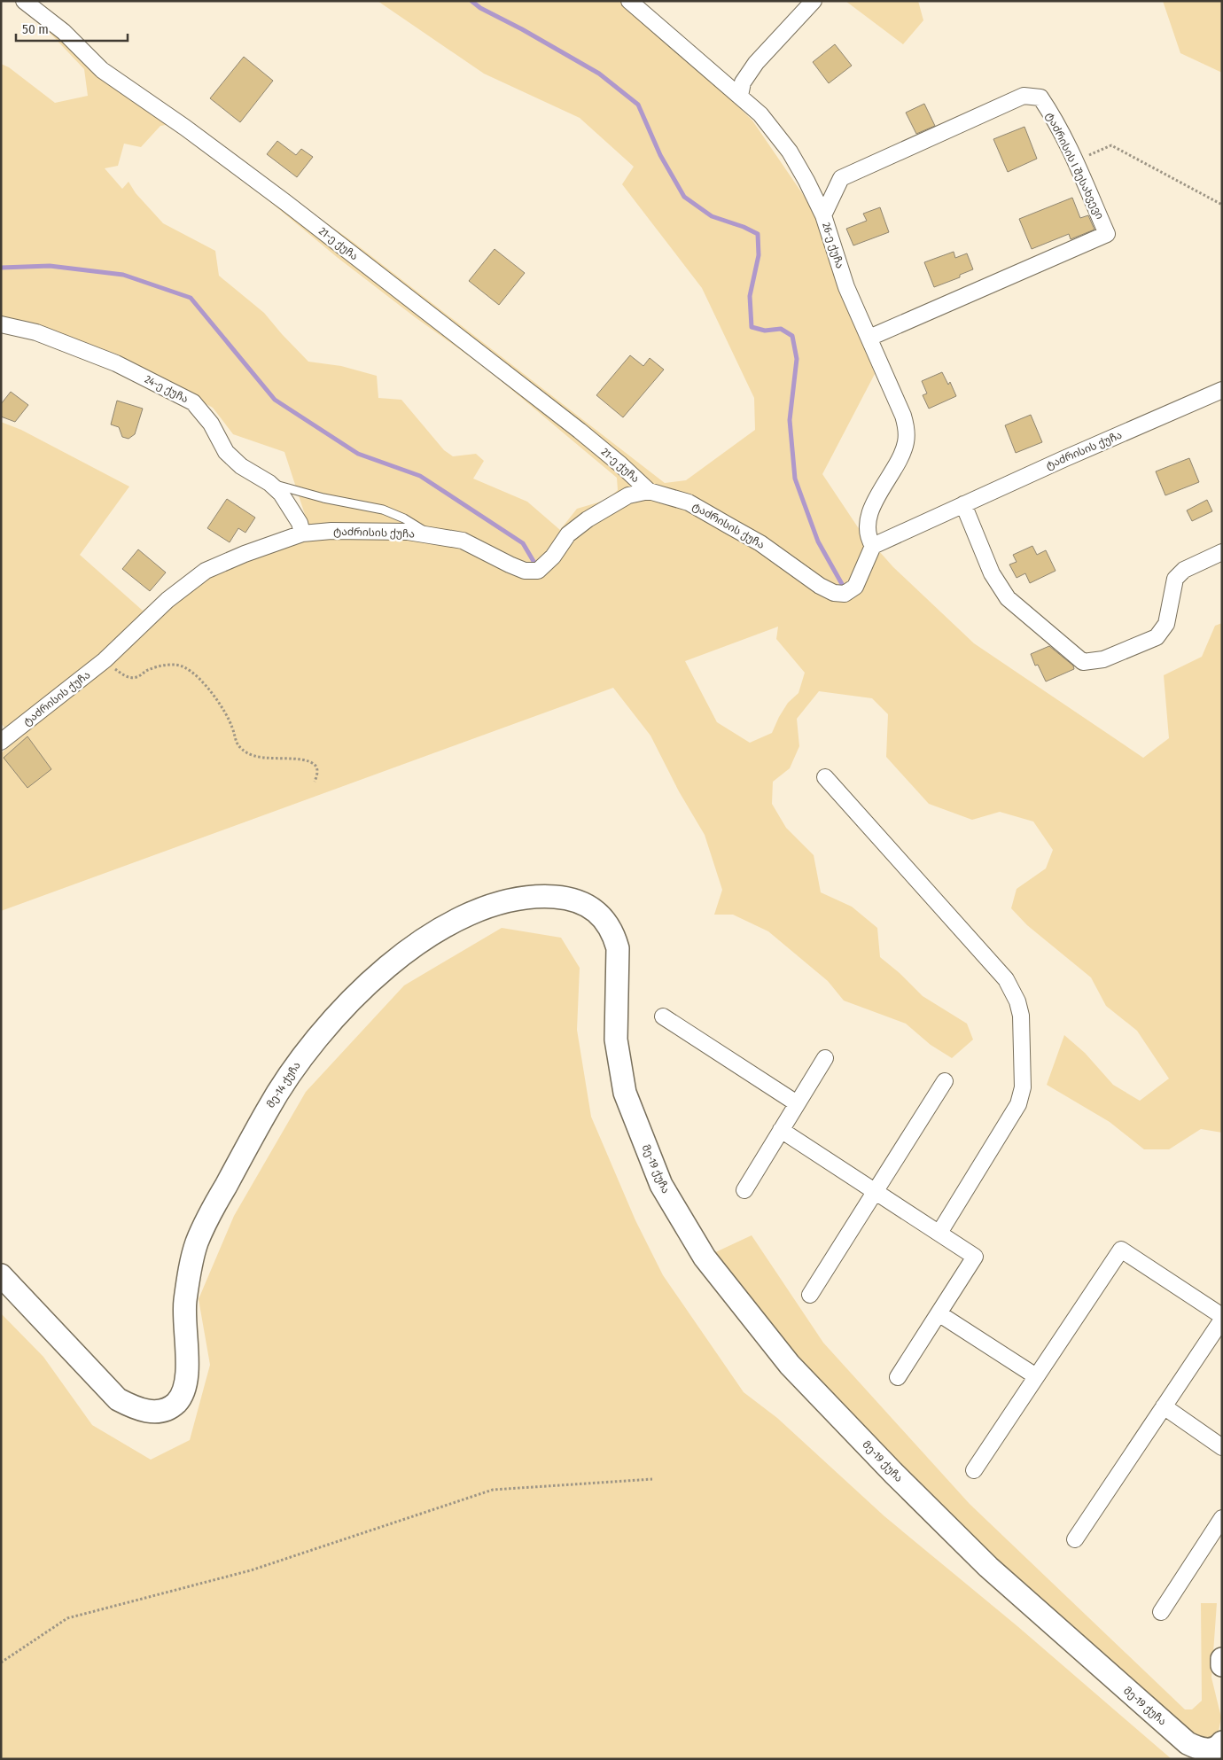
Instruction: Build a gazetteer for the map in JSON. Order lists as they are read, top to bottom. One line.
{"streets":{"street":["ტაძრისის I შესახვევი","21-ე ქუჩა","26-ე ქუჩა","24-ე ქუჩა","ტაძრისის ქუჩა","მე-14 ქუჩა","მე-19 ქუჩა"]},"crossings":[["ტაძრისის I შესახვევი","26-ე ქუჩა"],["21-ე ქუჩა","ტაძრისის ქუჩა"],["26-ე ქუჩა","ტაძრისის ქუჩა"],["24-ე ქუჩა","ტაძრისის ქუჩა"],["მე-14 ქუჩა","მე-19 ქუჩა"]],"scale_bar":"50 m"}
